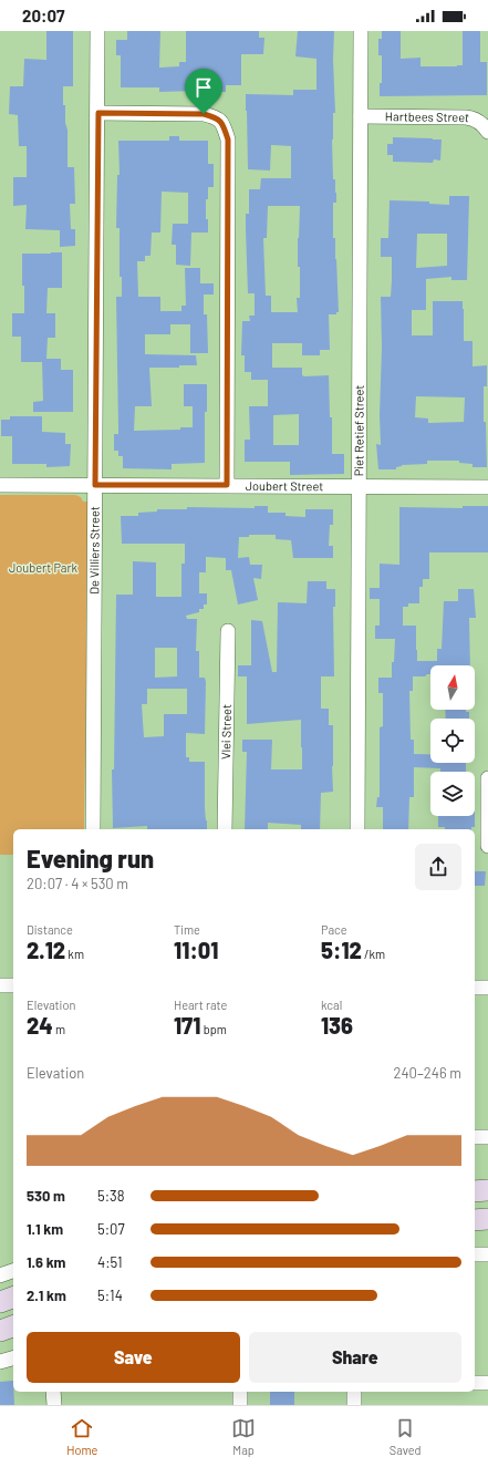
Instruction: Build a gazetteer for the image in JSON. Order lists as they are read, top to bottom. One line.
{"streets":{"street":["Hartbees Street","Piet Retief Street","Joubert Street","De Villiers Street","Vlei Street"]},"crossings":[["Hartbees Street","Piet Retief Street"],["Piet Retief Street","Joubert Street"],["Joubert Street","De Villiers Street"]],"parks":["Joubert Park"],"north":"top","page":{"status":"20:07","heading":["Evening run","20:07 · 4 × 530 m"],"stats":[["Distance","2.12 km"],["Time","11:01"],["Pace","5:12 /km"],["Elevation","24 m"],["Heart rate","171 bpm"],["kcal","136"]],"chart":["Elevation","240–246 m"],"list":[{"name":"530 m","note":"5:38"},{"name":"1.1 km","note":"5:07"},{"name":"1.6 km","note":"4:51"},{"name":"2.1 km","note":"5:14"}],"buttons":["Save","Share"],"tabs":["Home","Map","Saved"]}}
